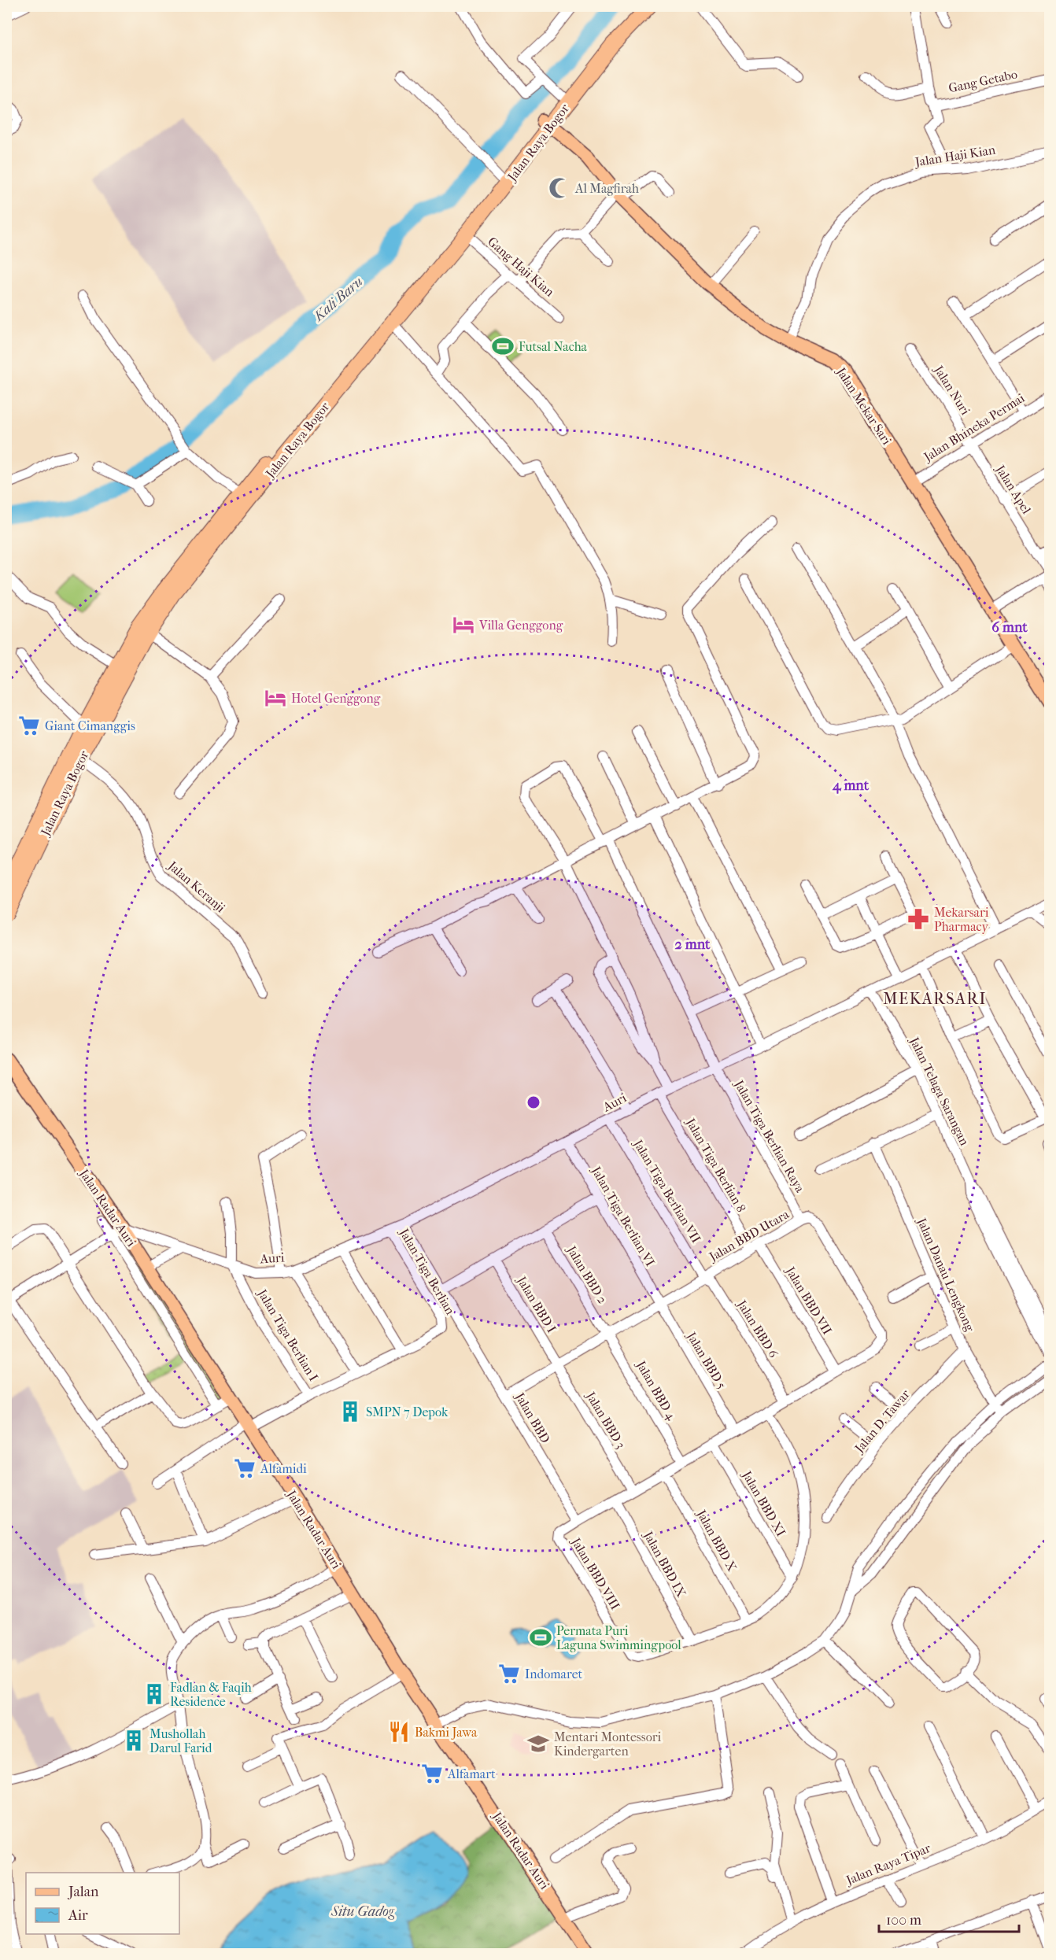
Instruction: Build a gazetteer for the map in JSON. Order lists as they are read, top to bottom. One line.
{"streets":{"highway":["Jalan Raya Bogor"],"main road":["Jalan Mekar Sari","Jalan Radar Auri"],"street":["Gang Getabo","Jalan Haji Kian","Gang Haji Kian","Jalan Nuri","Jalan Bhineka Permai","Jalan Apel","Jalan Keranji","Jalan Telaga Sarangan","Auri","Jalan Tiga Berlian Raya","Jalan Tiga Berlian 8","Jalan Tiga Berlian VII","Jalan Tiga Berlian VI","Jalan BBD Utara","Jalan Tiga Berlian","Jalan BBD 2","Jalan Danau Lengkong","Jalan BBD VII","Jalan BBD I","Jalan BBD 6","Jalan Tiga Berlian I","Jalan BBD 5","Jalan BBD 4","Jalan BBD","Jalan BBD 3","Jalan D. Tawar","Jalan BBD XI","Jalan BBD X","Jalan BBD IX","Jalan BBD VIII","Jalan Raya Tipar"]},"crossings":[["Jalan Raya Bogor","Gang Haji Kian"],["Jalan Raya Bogor","Jalan Mekar Sari"],["Jalan Raya Bogor","Jalan Keranji"],["Jalan Haji Kian","Jalan Mekar Sari"],["Jalan Nuri","Jalan Bhineka Permai"],["Jalan Nuri","Jalan Apel"],["Jalan Mekar Sari","Jalan Bhineka Permai"],["Jalan Bhineka Permai","Jalan Apel"],["Jalan Telaga Sarangan","Auri"],["Auri","Jalan Tiga Berlian Raya"],["Auri","Jalan Tiga Berlian 8"],["Auri","Jalan Tiga Berlian VII"],["Auri","Jalan Radar Auri"],["Auri","Jalan Tiga Berlian VI"],["Auri","Jalan Tiga Berlian"],["Auri","Jalan Tiga Berlian I"],["Auri","Jalan BBD"],["Jalan Tiga Berlian Raya","Jalan BBD Utara"],["Jalan Tiga Berlian 8","Jalan BBD Utara"],["Jalan Tiga Berlian VII","Jalan BBD Utara"],["Jalan Tiga Berlian VII","Jalan BBD 6"],["Jalan Tiga Berlian VI","Jalan BBD Utara"],["Jalan Tiga Berlian VI","Jalan BBD 5"],["Jalan BBD Utara","Jalan BBD 2"],["Jalan BBD Utara","Jalan BBD VII"],["Jalan BBD Utara","Jalan BBD I"],["Jalan BBD Utara","Jalan BBD 6"],["Jalan BBD Utara","Jalan BBD 5"],["Jalan BBD Utara","Jalan BBD 4"],["Jalan BBD Utara","Jalan BBD"],["Jalan BBD Utara","Jalan BBD 3"],["Jalan BBD Utara","Jalan BBD XI"],["Jalan BBD Utara","Jalan BBD VIII"],["Jalan BBD 2","Jalan BBD 4"],["Jalan Danau Lengkong","Jalan D. Tawar"],["Jalan BBD I","Jalan BBD 3"],["Jalan BBD","Jalan BBD VIII"],["Jalan BBD XI","Jalan BBD VIII"],["Jalan BBD X","Jalan BBD VIII"],["Jalan BBD IX","Jalan BBD VIII"]],"districts":["MEKARSARI"],"water":["Kali Baru","Situ Gadog"],"places":{"mosque":["Al Magfirah"],"sports":["Futsal Nacha","Permata Puri Laguna Swimmingpool"],"hotel":["Villa Genggong","Hotel Genggong"],"supermarket":["Giant Cimanggis","Alfamidi","Indomaret","Alfamart"],"pharmacy":["Mekarsari Pharmacy"],"building":["SMPN 7 Depok","Fadlan & Faqih Residence","Mushollah Darul Farid"],"restaurant":["Bakmi Jawa"],"school or university":["Mentari Montessori Kindergarten"]},"legend":["Jalan","Air"],"scale_bar":"100 m","rings":["6 mnt","4 mnt","2 mnt"]}
